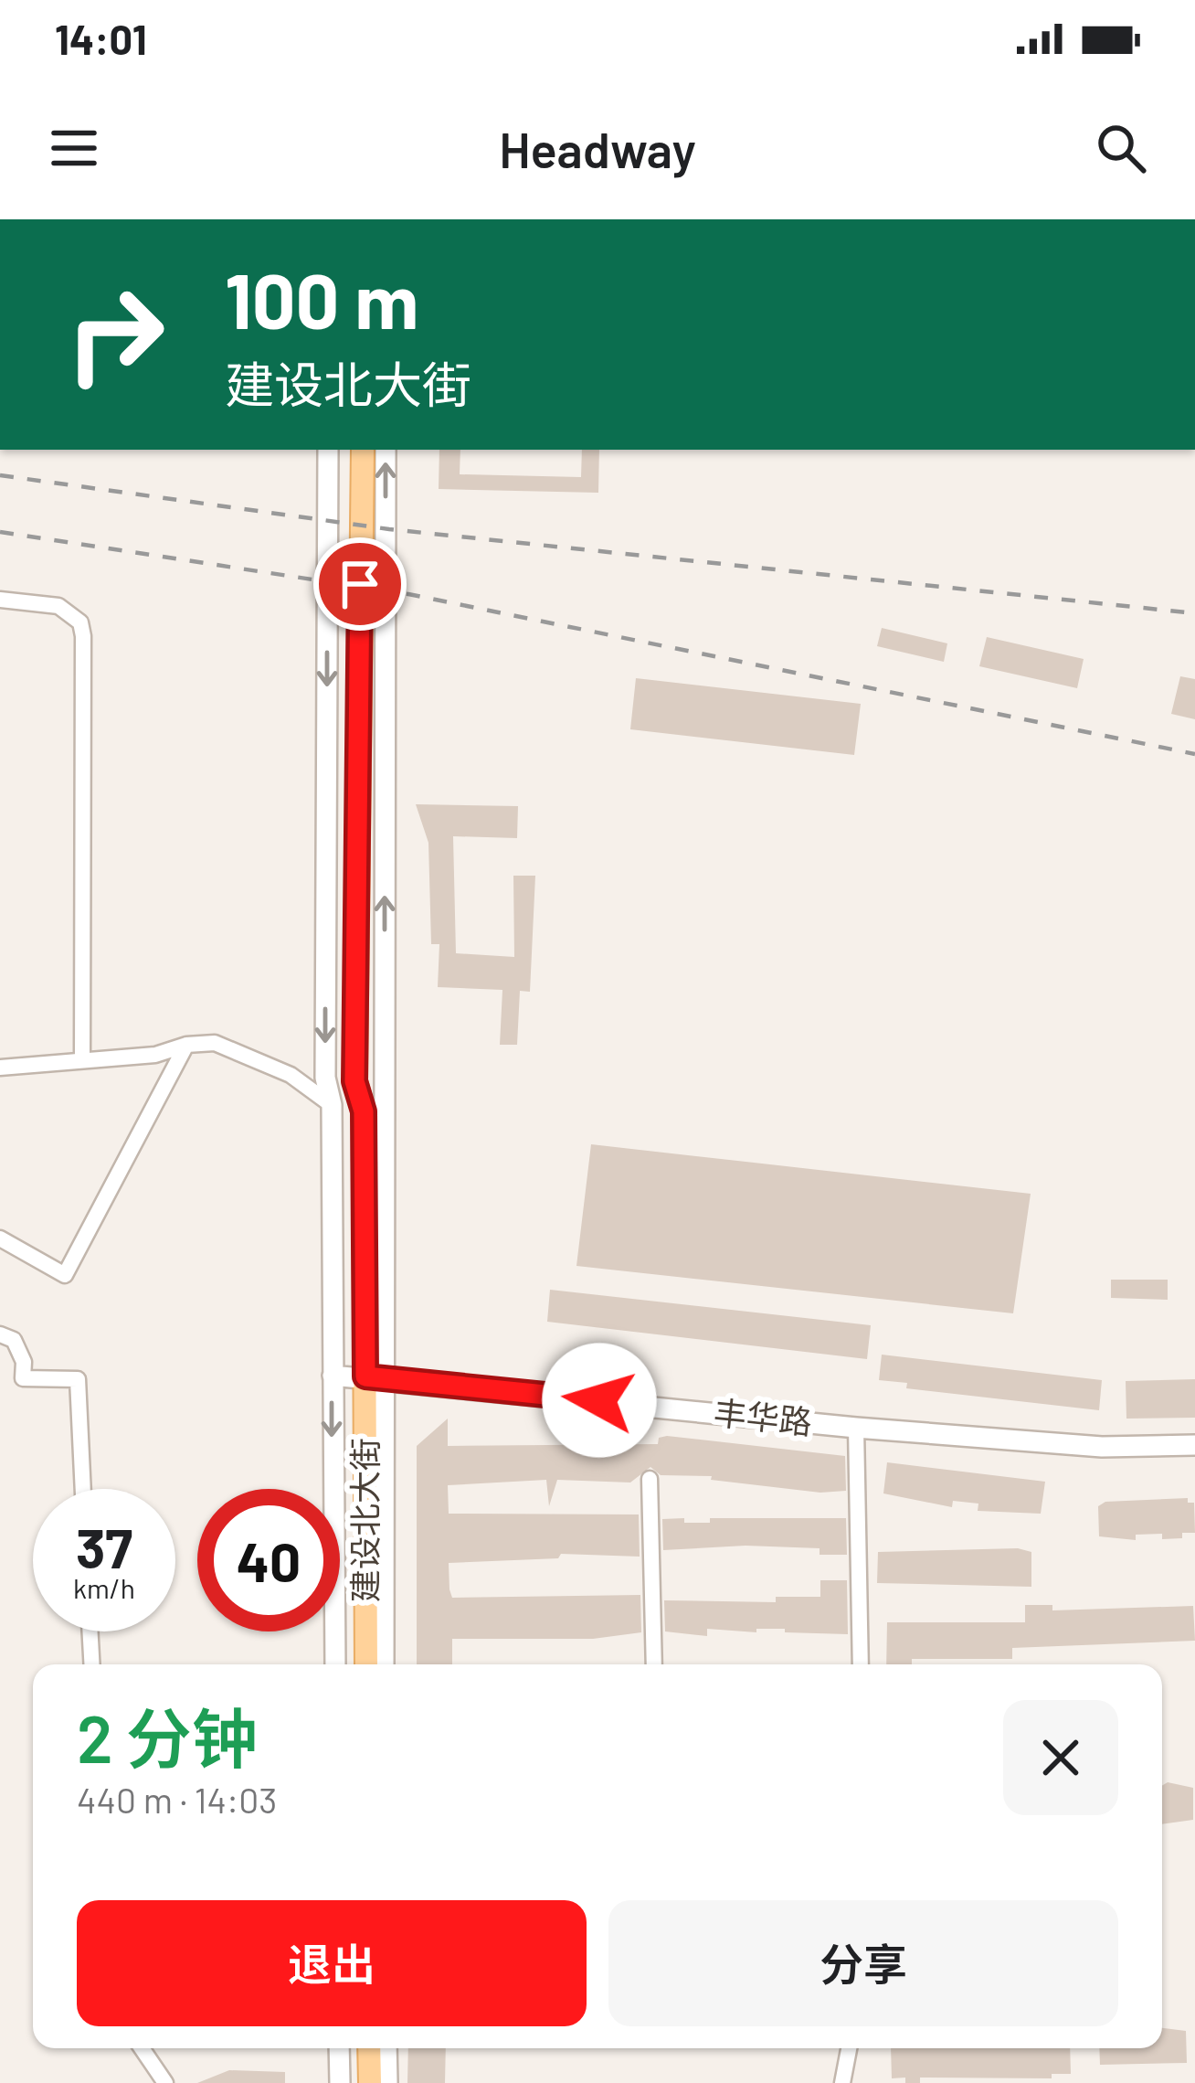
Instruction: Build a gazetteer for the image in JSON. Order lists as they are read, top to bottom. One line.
{"streets":{"main road":["建设北大街"],"street":["丰华路"]},"crossings":[["丰华路","建设北大街"]],"page":{"status":"14:01","header":"Headway","turn":["100 m","建设北大街"],"speed":"37 km/h","limit":"40","heading":["2 分钟","440 m · 14:03"],"buttons":["退出","分享"]}}
